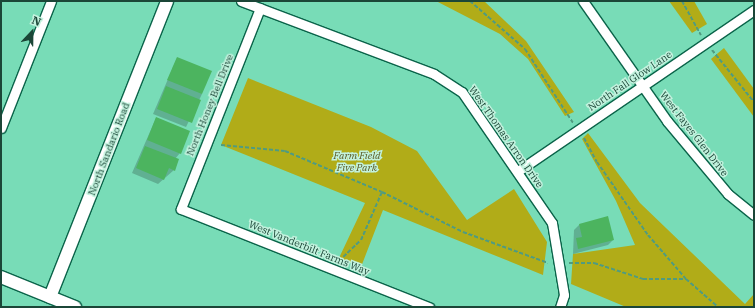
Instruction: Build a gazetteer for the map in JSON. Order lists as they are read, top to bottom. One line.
{"streets":{"main road":["North Sandario Road"],"street":["North Fall Glow Lane","North Honey Bell Drive","West Fayes Glen Drive","West Thomas Arron Drive","West Vanderbilt Farms Way"]},"crossings":[["North Fall Glow Lane","West Fayes Glen Drive"],["North Fall Glow Lane","West Thomas Arron Drive"],["North Honey Bell Drive","West Thomas Arron Drive"],["North Honey Bell Drive","West Vanderbilt Farms Way"]],"parks":["Farm Field Five Park"],"north":"top"}
